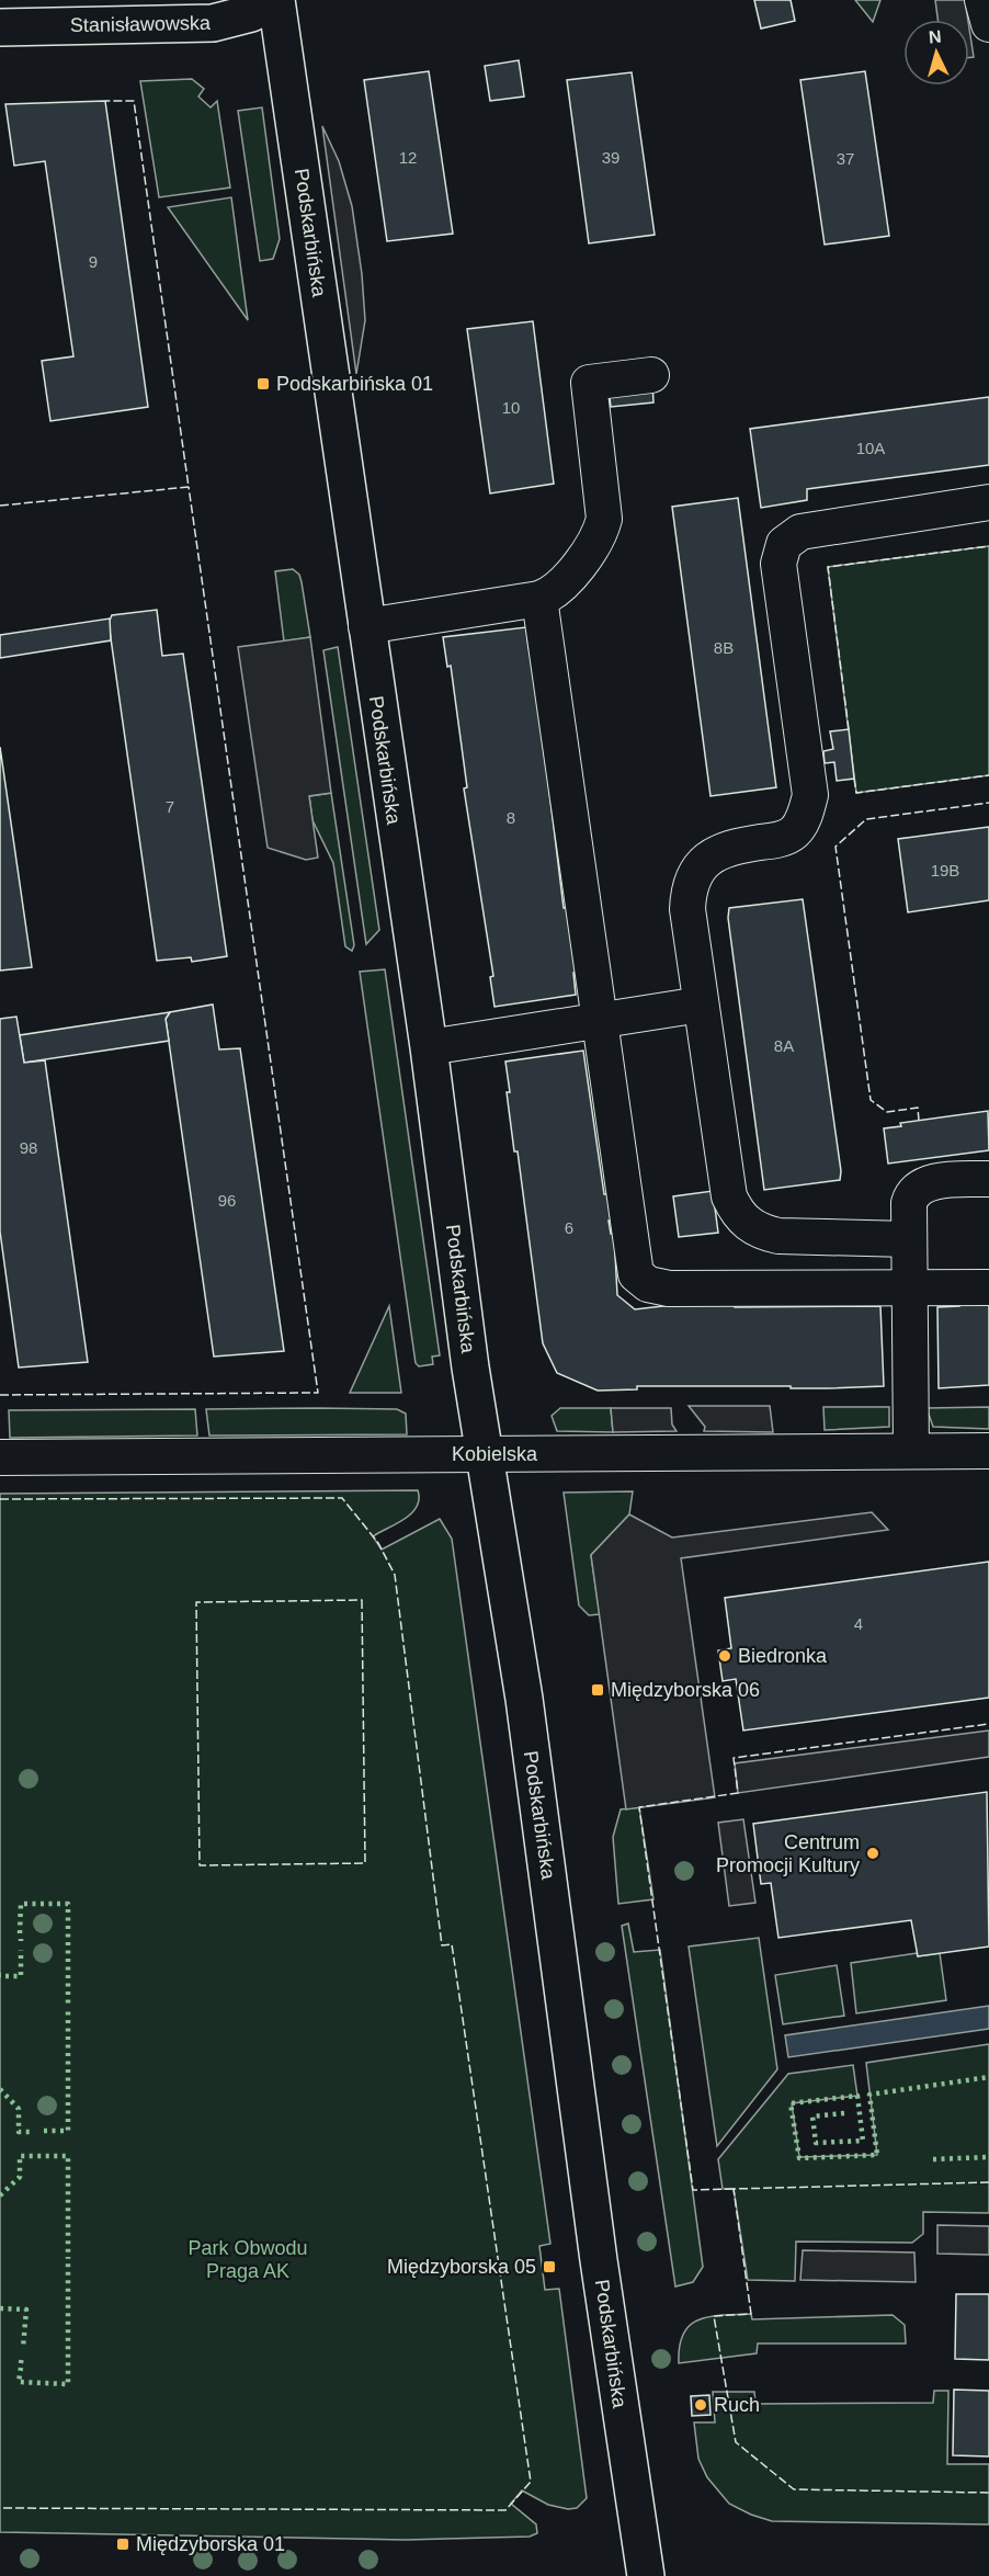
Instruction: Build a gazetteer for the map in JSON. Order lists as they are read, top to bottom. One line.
{"streets":{"street":["Stanisławowska","Podskarbińska","Kobielska"]},"crossings":[["Stanisławowska","Podskarbińska"],["Podskarbińska","Kobielska"]],"parks":["Park Obwodu Praga AK"],"places":{"transit":["Podskarbińska 01","Międzyborska 06","Międzyborska 05","Międzyborska 01"],"other":["Biedronka","Centrum Promocji Kultury","Ruch"]},"house_numbers":["12","39","37","9","10","10A","8B","7","8","19B","8A","98","96","6","4"],"north":"top"}
